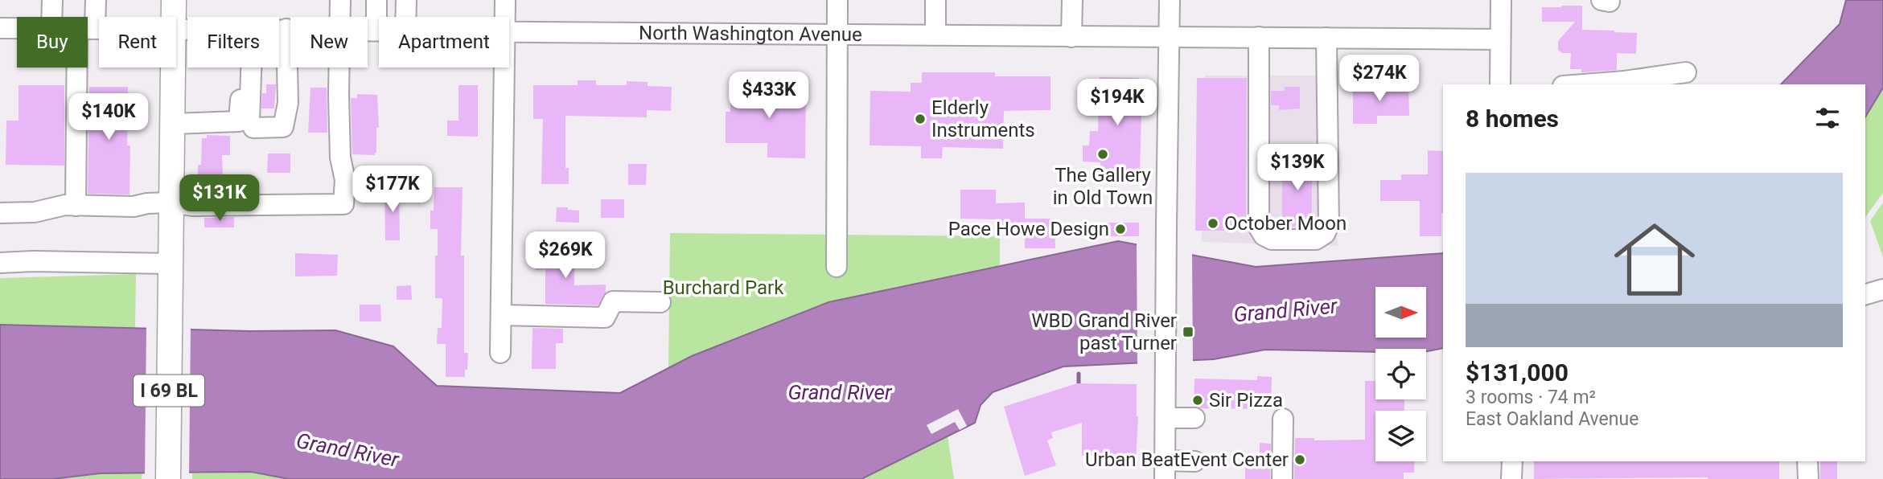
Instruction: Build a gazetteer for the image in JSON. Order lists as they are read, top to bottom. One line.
{"streets":{"main road":["I 69 BL"],"street":["North Washington Avenue"]},"water":["Grand River"],"parks":["Burchard Park"],"places":{"other":["Elderly Instruments","The Gallery in Old Town","October Moon","Pace Howe Design","Sir Pizza","Urban BeatEvent Center"],"transit":["WBD Grand River past Turner"]},"north":"right","page":{"chip":["Buy","Rent","Filters","New","Apartment"],"price":["$274K","$433K","$194K","$140K","$139K","$177K","$131K","$269K"],"heading":"8 homes","list":[{"name":"$131,000","note":"3 rooms · 74 m² · East Oakland Avenue"}]}}
